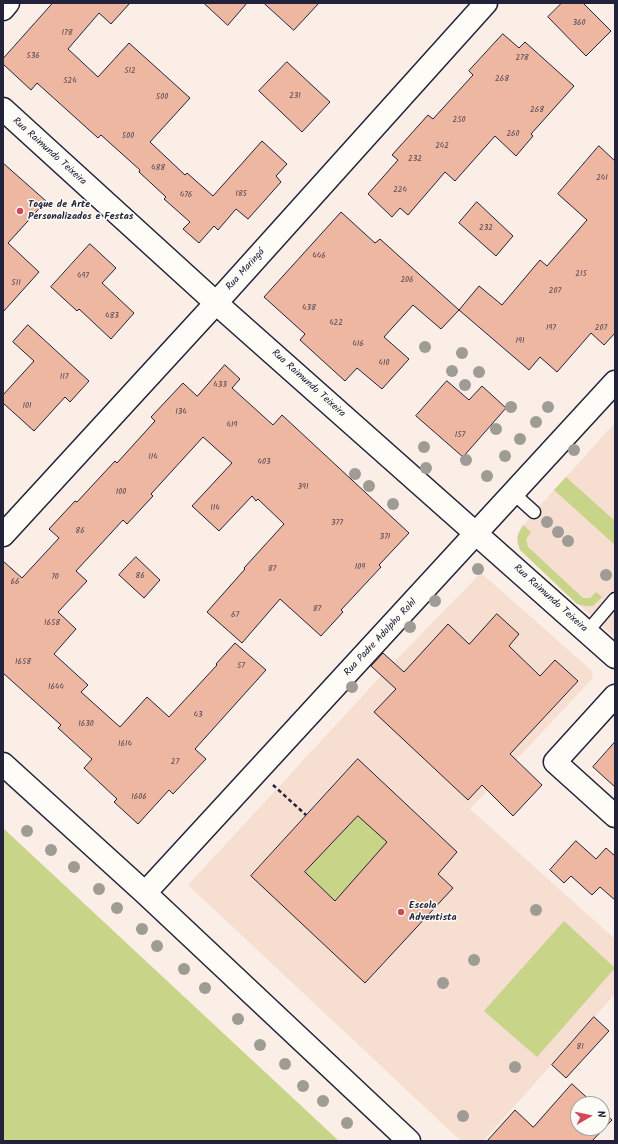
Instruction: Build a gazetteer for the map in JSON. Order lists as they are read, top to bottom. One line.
{"streets":{"street":["Rua Raimundo Teixeira","Rua Maringá","Rua Padre Adolpho Rohl"]},"crossings":[["Rua Raimundo Teixeira","Rua Maringá"],["Rua Raimundo Teixeira","Rua Padre Adolpho Rohl"]],"places":["Toque de Arte Personalizados e Festas","Escola Adventista"],"house_numbers":["360","178","536","278","512","268","524","231","500","268","250","260","500","242","232","488","241","224","185","476","232","446","215","497","206","511","207","438","483","422","197","207","191","416","410","117","433","101","134","419","157","114","403","391","100","114","377","86","371","109","87","86","70","66","87","67","1658","1658","57","1644","43","1630","1614","27","1606","81"],"north":"right"}
